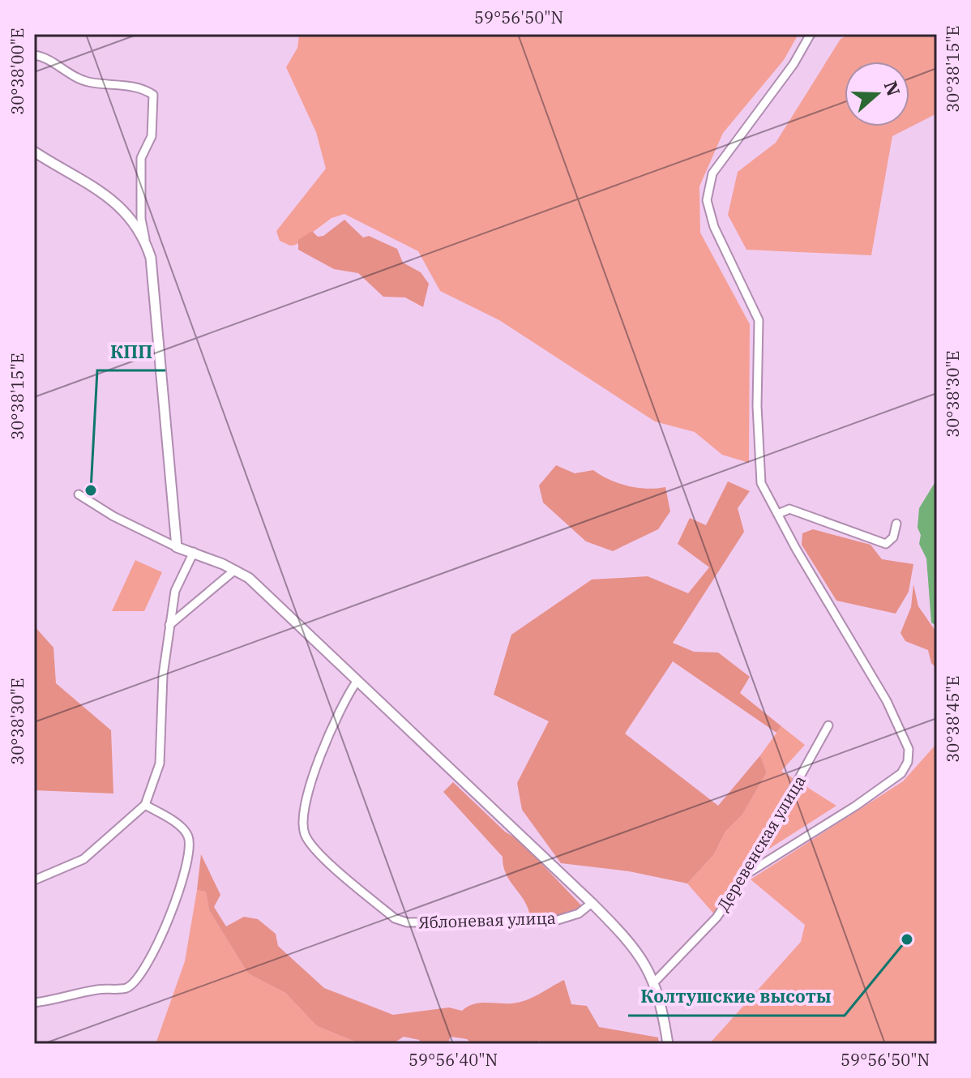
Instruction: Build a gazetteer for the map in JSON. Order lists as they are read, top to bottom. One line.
{"streets":{"street":["Деревенская улица","Яблоневая улица"]},"places":["КПП","Колтушские высоты"],"north":"right","coordinates":["59°56'50\"N","30°38'15\"E","30°38'00\"E","30°38'30\"E","30°38'45\"E","59°56'40\"N"]}
